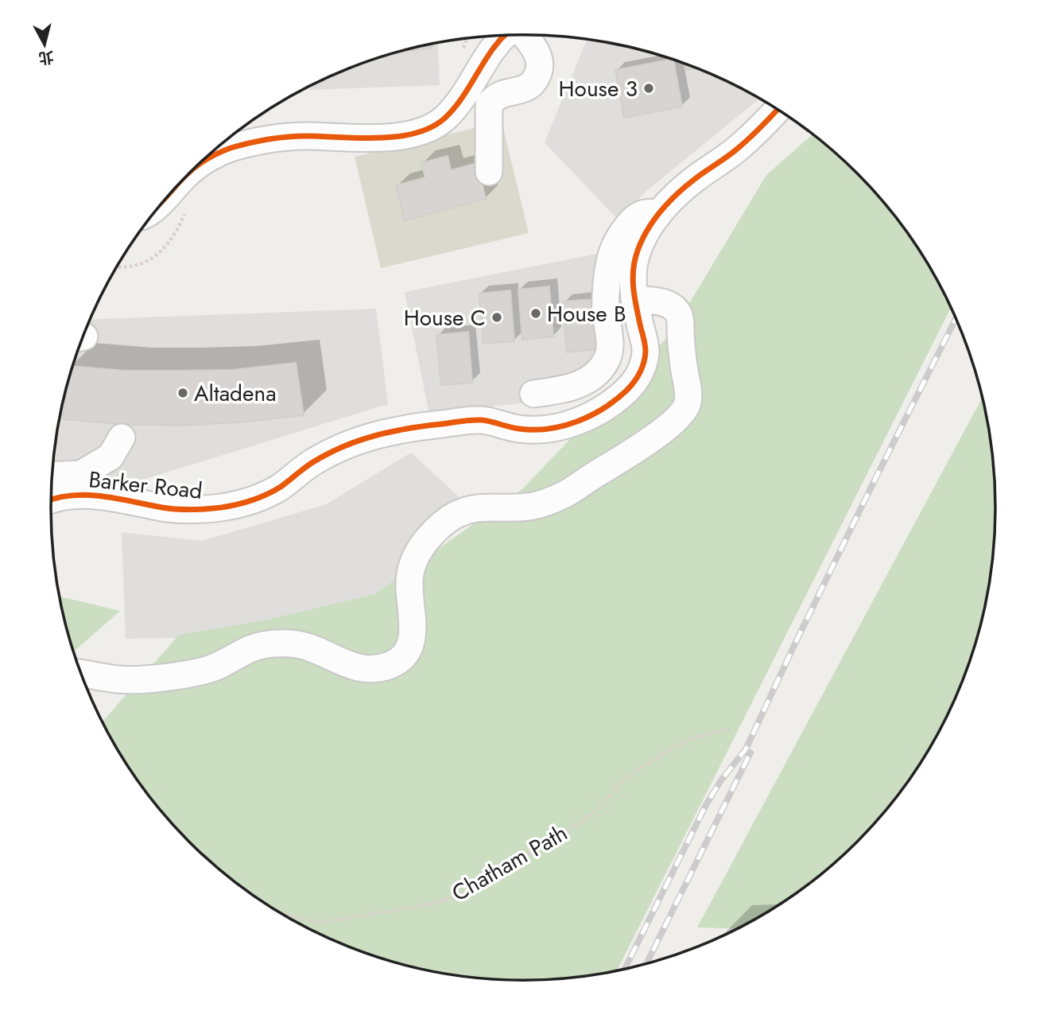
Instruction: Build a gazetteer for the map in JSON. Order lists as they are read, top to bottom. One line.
{"streets":{"street":["Barker Road"],"path":["Chatham Path"]},"places":["House 3","House B","House C","Altadena"],"north":"bottom"}
